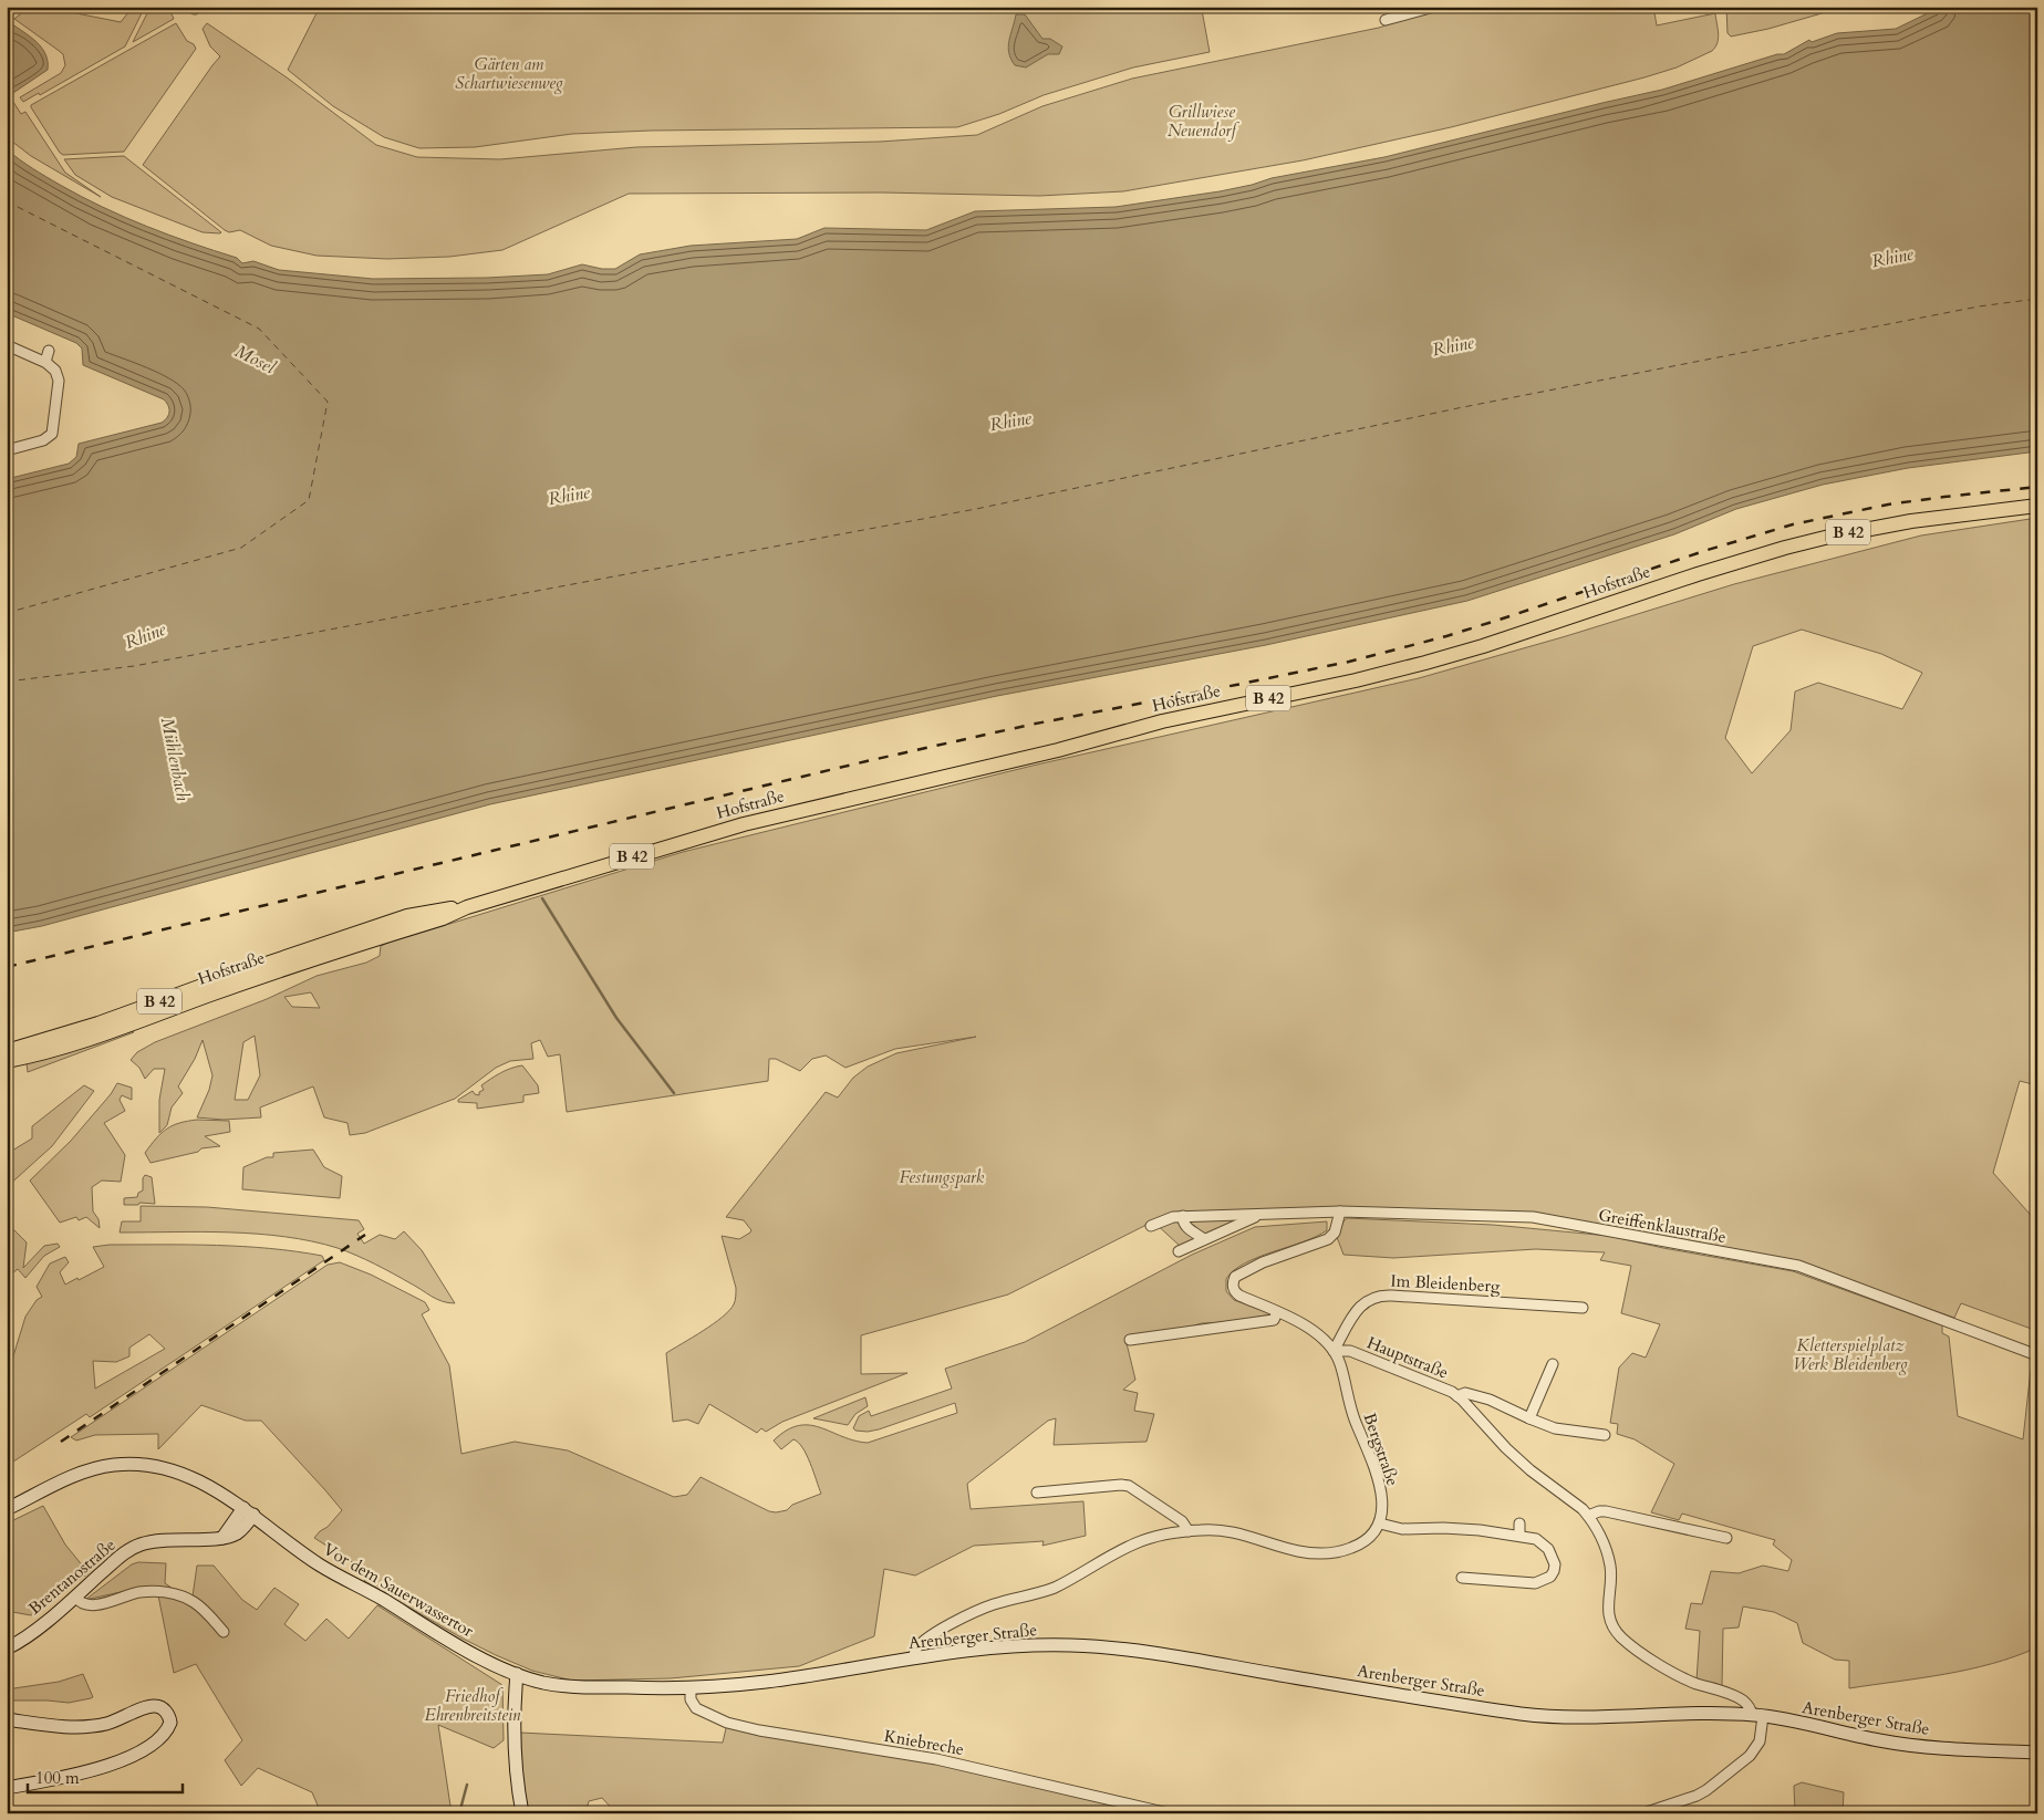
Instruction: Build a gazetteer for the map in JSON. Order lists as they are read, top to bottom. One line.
{"streets":{"main road":["B 42","Hofstraße","Brentanostraße","Vor dem Sauerwassertor","Arenberger Straße"],"street":["Greiffenklaustraße","Im Bleidenberg","Hauptstraße","Bergstraße","Kniebreche"]},"crossings":[["Greiffenklaustraße","Bergstraße"],["Im Bleidenberg","Hauptstraße"],["Im Bleidenberg","Bergstraße"],["Hauptstraße","Bergstraße"],["Brentanostraße","Vor dem Sauerwassertor"],["Vor dem Sauerwassertor","Arenberger Straße"],["Vor dem Sauerwassertor","Kniebreche"]],"water":["Rhine","Mosel","Mühlenbach"],"parks":["Gärten am Schartwiesenweg","Grillwiese Neuendorf","Festungspark","Kletterspielplatz Werk Bleidenberg","Friedhof Ehrenbreitstein"],"scale_bar":"100 m"}
